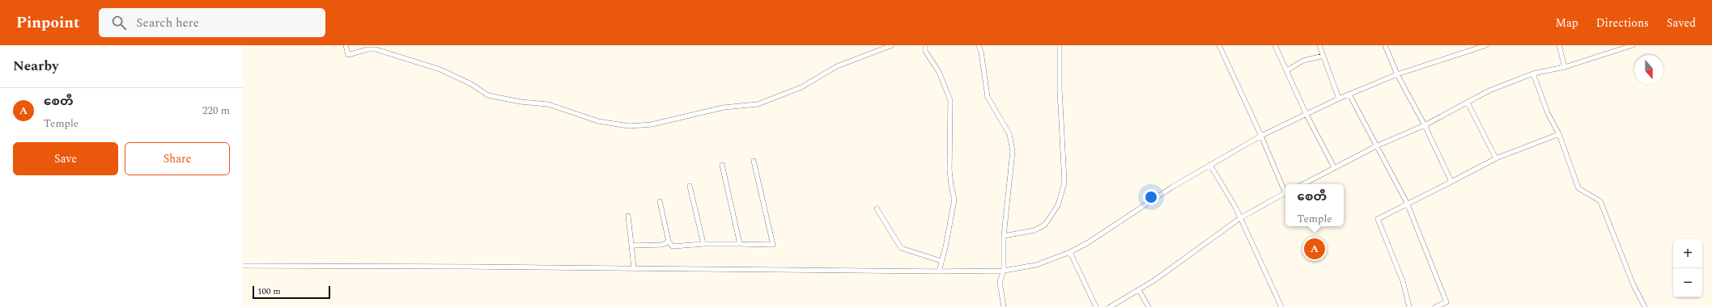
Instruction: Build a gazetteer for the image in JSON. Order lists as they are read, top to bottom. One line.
{"scale_bar":"100 m","north":"bottom","page":{"header":"Pinpoint","search":"Search here","nav":["Map","Directions","Saved"],"heading":"Nearby","list":[{"mark":"A","name":"စေတီ","note":"Temple","value":"220 m"}],"buttons":["Save","Share"],"popup":["စေတီ","Temple"],"pins":"A","map_buttons":["+","−"],"scale":"100 m"}}
